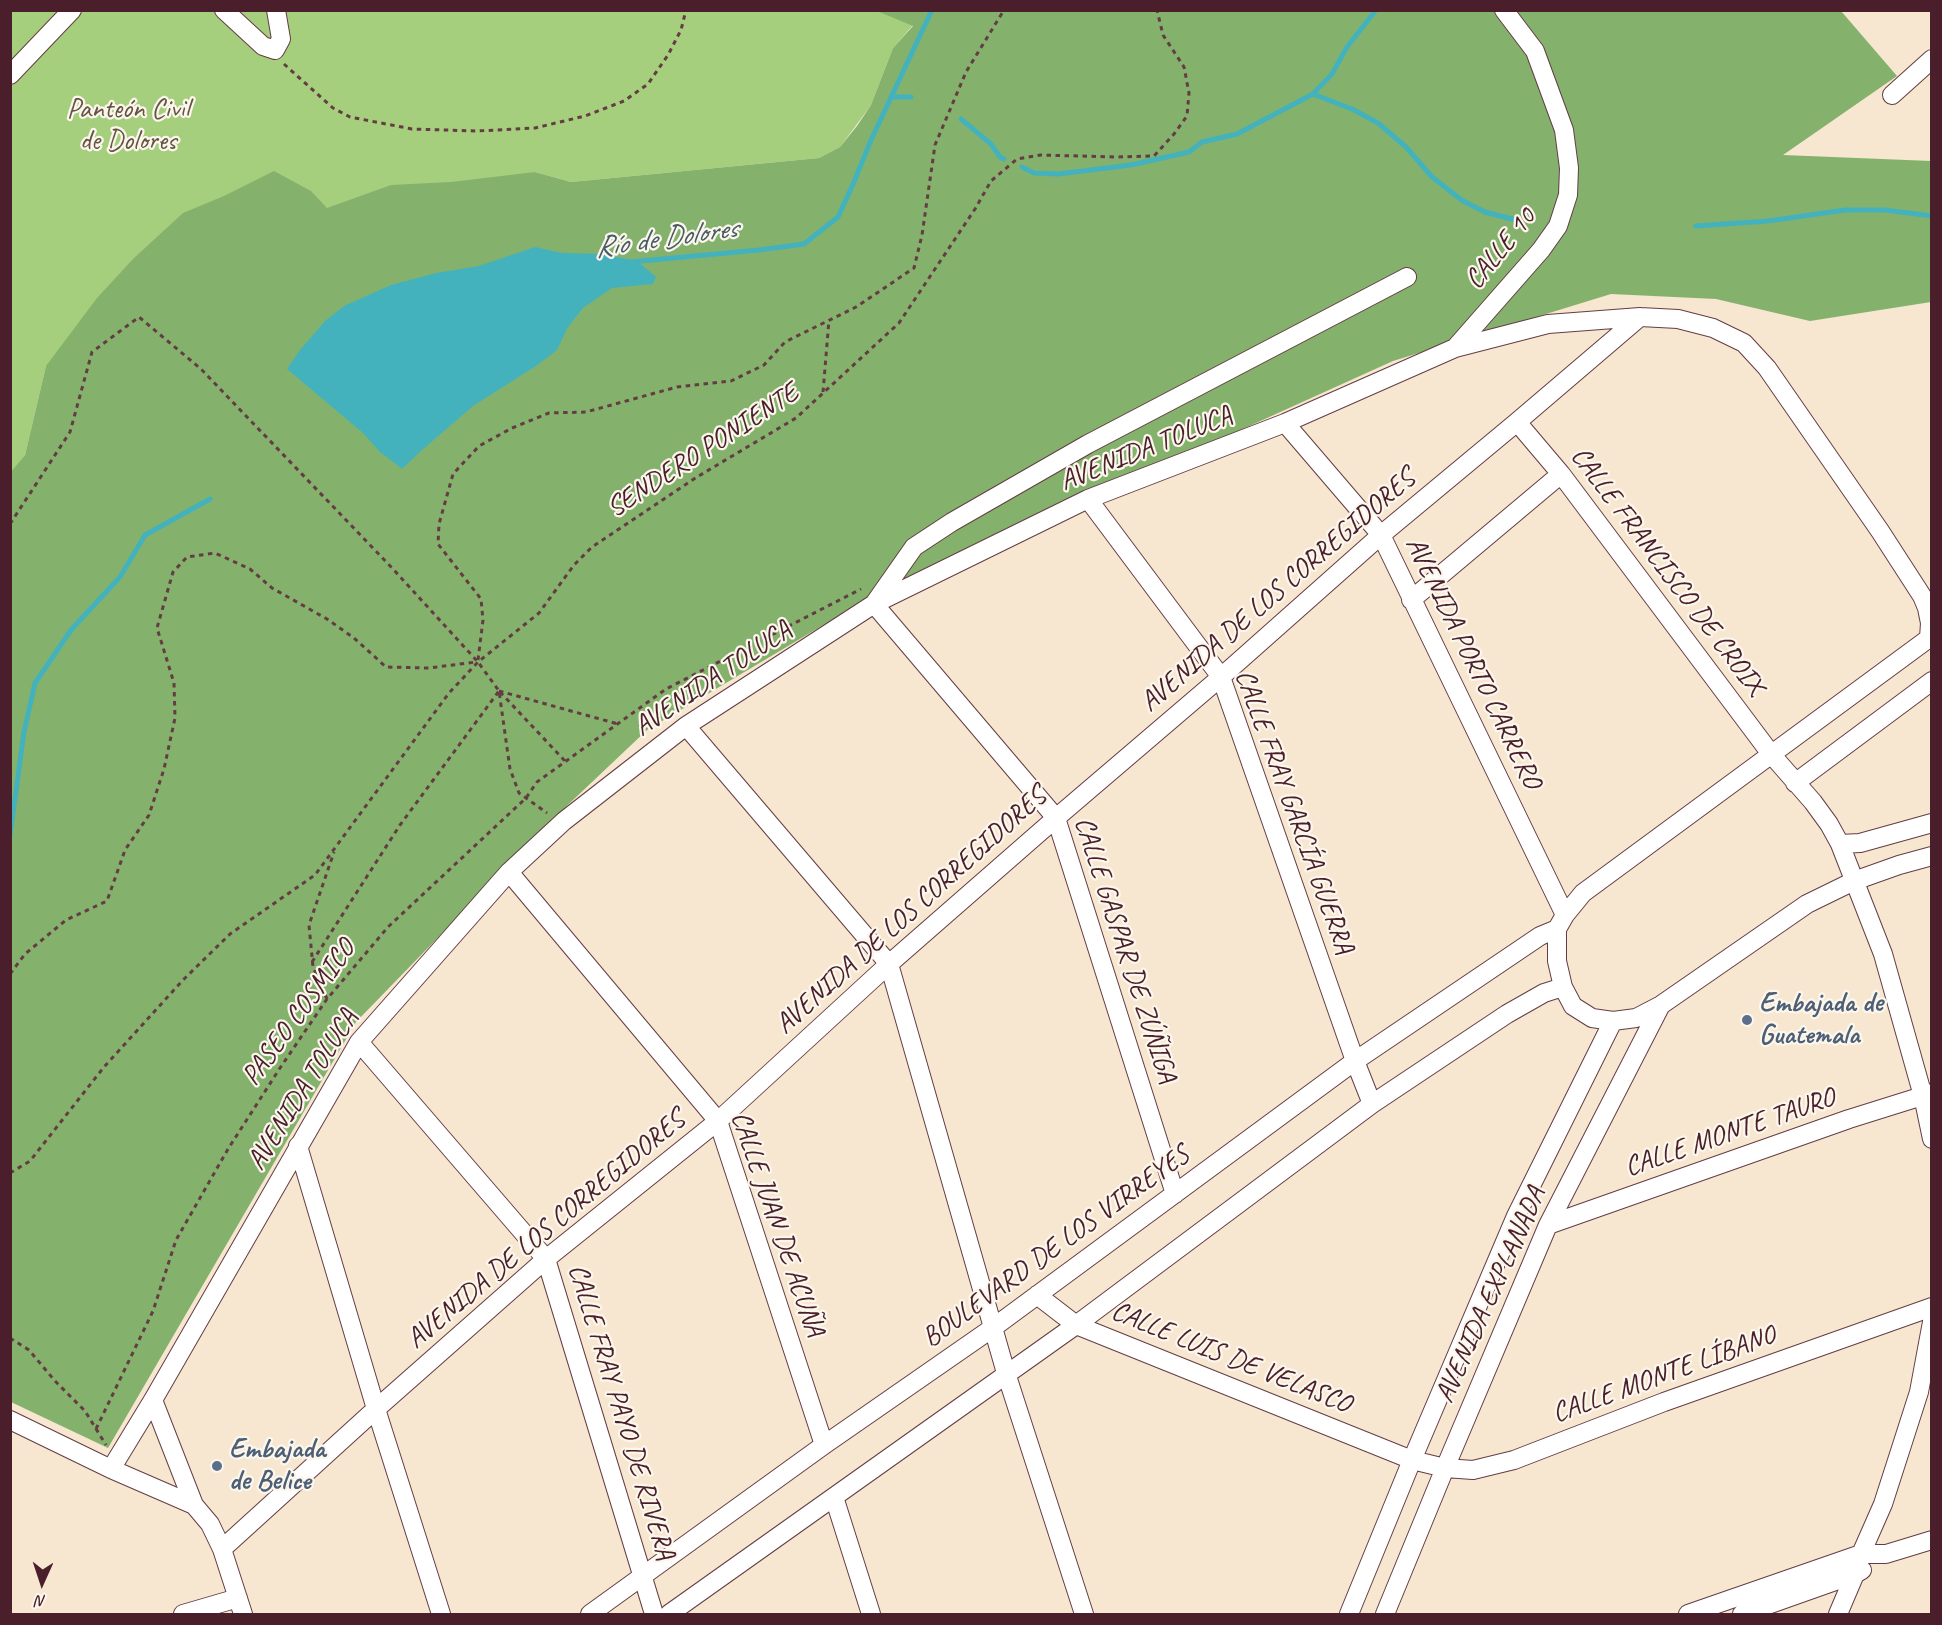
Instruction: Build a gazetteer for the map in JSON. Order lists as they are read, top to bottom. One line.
{"streets":{"street":["CALLE 10","AVENIDA TOLUCA","CALLE FRANCISCO DE CROIX","AVENIDA DE LOS CORREGIDORES","AVENIDA PORTO CARRERO","CALLE FRAY GARCÍA GUERRA","CALLE GASPAR DE ZÚÑIGA","CALLE MONTE TAURO","CALLE JUAN DE ACUÑA","BOULEVARD DE LOS VIRREYES","AVENIDA EXPLANADA","CALLE LUIS DE VELASCO","CALLE MONTE LÍBANO","CALLE FRAY PAYO DE RIVERA"],"path":["SENDERO PONIENTE","PASEO COSMICO"]},"crossings":[["CALLE 10","AVENIDA TOLUCA"],["AVENIDA TOLUCA","AVENIDA DE LOS CORREGIDORES"],["AVENIDA TOLUCA","AVENIDA PORTO CARRERO"],["AVENIDA TOLUCA","CALLE FRAY GARCÍA GUERRA"],["AVENIDA TOLUCA","CALLE GASPAR DE ZÚÑIGA"],["AVENIDA TOLUCA","CALLE JUAN DE ACUÑA"],["AVENIDA TOLUCA","CALLE FRAY PAYO DE RIVERA"],["CALLE FRANCISCO DE CROIX","AVENIDA DE LOS CORREGIDORES"],["CALLE FRANCISCO DE CROIX","CALLE MONTE TAURO"],["AVENIDA DE LOS CORREGIDORES","AVENIDA PORTO CARRERO"],["AVENIDA DE LOS CORREGIDORES","CALLE FRAY GARCÍA GUERRA"],["AVENIDA DE LOS CORREGIDORES","CALLE GASPAR DE ZÚÑIGA"],["AVENIDA DE LOS CORREGIDORES","CALLE JUAN DE ACUÑA"],["AVENIDA DE LOS CORREGIDORES","CALLE FRAY PAYO DE RIVERA"],["AVENIDA PORTO CARRERO","BOULEVARD DE LOS VIRREYES"],["CALLE FRAY GARCÍA GUERRA","BOULEVARD DE LOS VIRREYES"],["CALLE GASPAR DE ZÚÑIGA","BOULEVARD DE LOS VIRREYES"],["CALLE MONTE TAURO","AVENIDA EXPLANADA"],["CALLE JUAN DE ACUÑA","BOULEVARD DE LOS VIRREYES"],["BOULEVARD DE LOS VIRREYES","CALLE LUIS DE VELASCO"],["BOULEVARD DE LOS VIRREYES","CALLE FRAY PAYO DE RIVERA"],["AVENIDA EXPLANADA","CALLE LUIS DE VELASCO"],["AVENIDA EXPLANADA","CALLE MONTE LÍBANO"],["CALLE LUIS DE VELASCO","CALLE MONTE LÍBANO"]],"water":["Río de Dolores"],"parks":["Panteón Civil de Dolores"],"places":["Embajada de Guatemala","Embajada de Belice"],"north":"bottom"}
